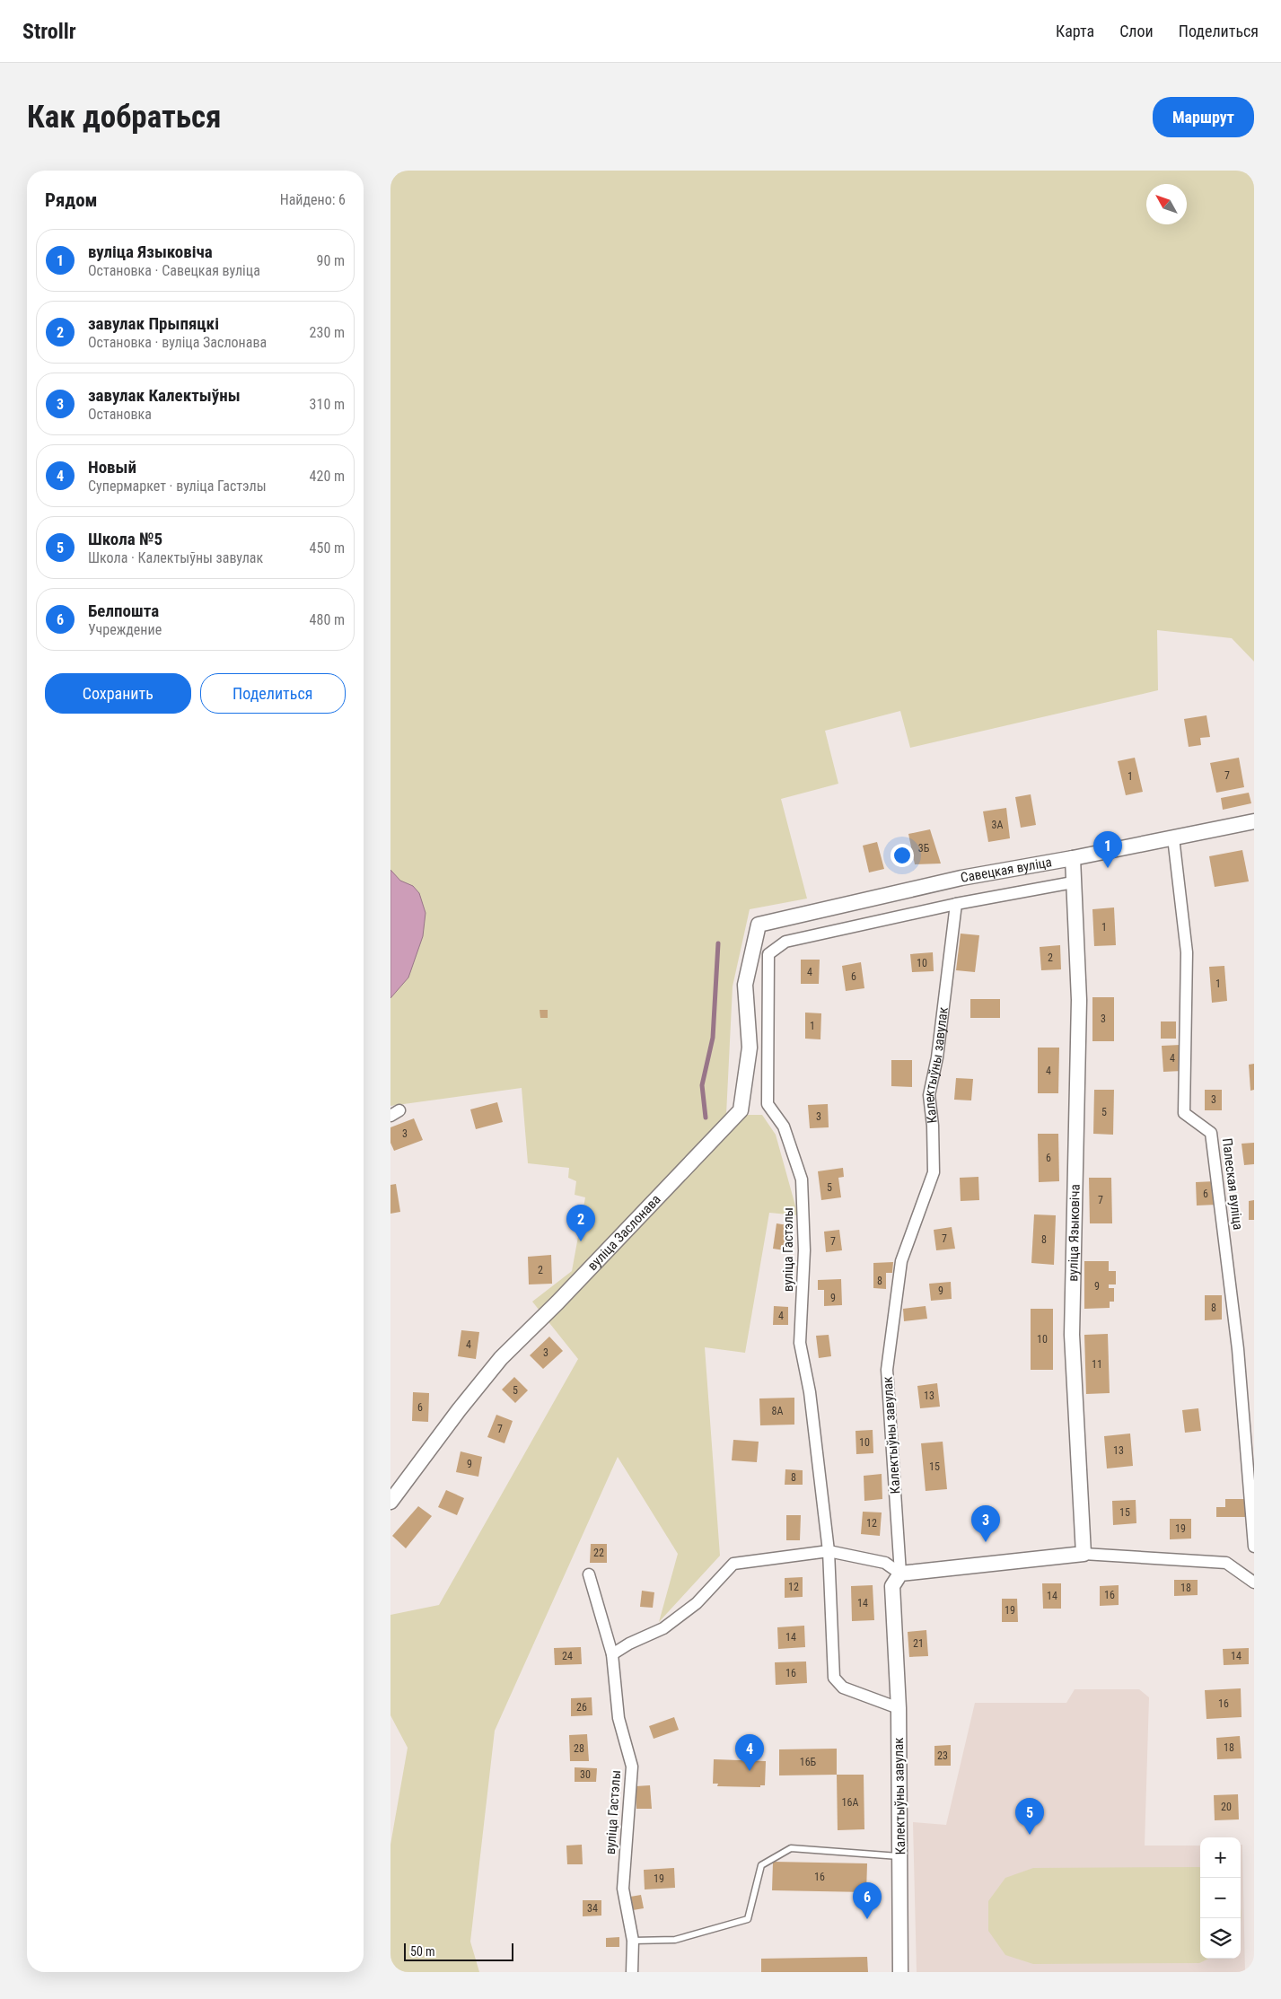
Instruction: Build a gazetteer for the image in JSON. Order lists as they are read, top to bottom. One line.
{"streets":{"street":["Савецкая вуліца","Калектыўны завулак","Палеская вуліца","вуліца Заслонава","вуліца Языковіча","вуліца Гастэлы"]},"crossings":[["Савецкая вуліца","Калектыўны завулак"],["Савецкая вуліца","Палеская вуліца"],["Савецкая вуліца","вуліца Заслонава"],["Савецкая вуліца","вуліца Языковіча"],["Савецкая вуліца","вуліца Гастэлы"],["Калектыўны завулак","вуліца Гастэлы"]],"house_numbers":["7","1","3А","3Б","1","2","10","4","6","1","3","1","4","4","3","5","3","3","6","5","6","7","7","8","7","2","8","9","9","9","8","4","10","4","3","11","5","13","6","8А","7","10","13","9","15","8","15","12","19","22","12","18","16","14","14","19","14","21","24","14","16","16","26","18","28","23","16Б","30","16А","20","16","19","34"],"scale_bar":"50 m","north":"top left","page":{"header":"Strollr","nav":["Карта","Слои","Поделиться"],"buttons":["Маршрут",["Сохранить","Поделиться"]],"title":"Как добраться","heading":["Рядом","Найдено: 6"],"list":[{"mark":"1","name":"вуліца Языковіча","note":"Остановка · Савецкая вуліца","value":"90 m"},{"mark":"2","name":"завулак Прыпяцкі","note":"Остановка · вуліца Заслонава","value":"230 m"},{"mark":"3","name":"завулак Калектыўны","note":"Остановка","value":"310 m"},{"mark":"4","name":"Новый","note":"Супермаркет · вуліца Гастэлы","value":"420 m"},{"mark":"5","name":"Школа №5","note":"Школа · Калектыўны завулак","value":"450 m"},{"mark":"6","name":"Белпошта","note":"Учреждение","value":"480 m"}],"pins":["1","2","3","4","5","6"],"map_buttons":["+","−"],"scale":"50 m"}}
